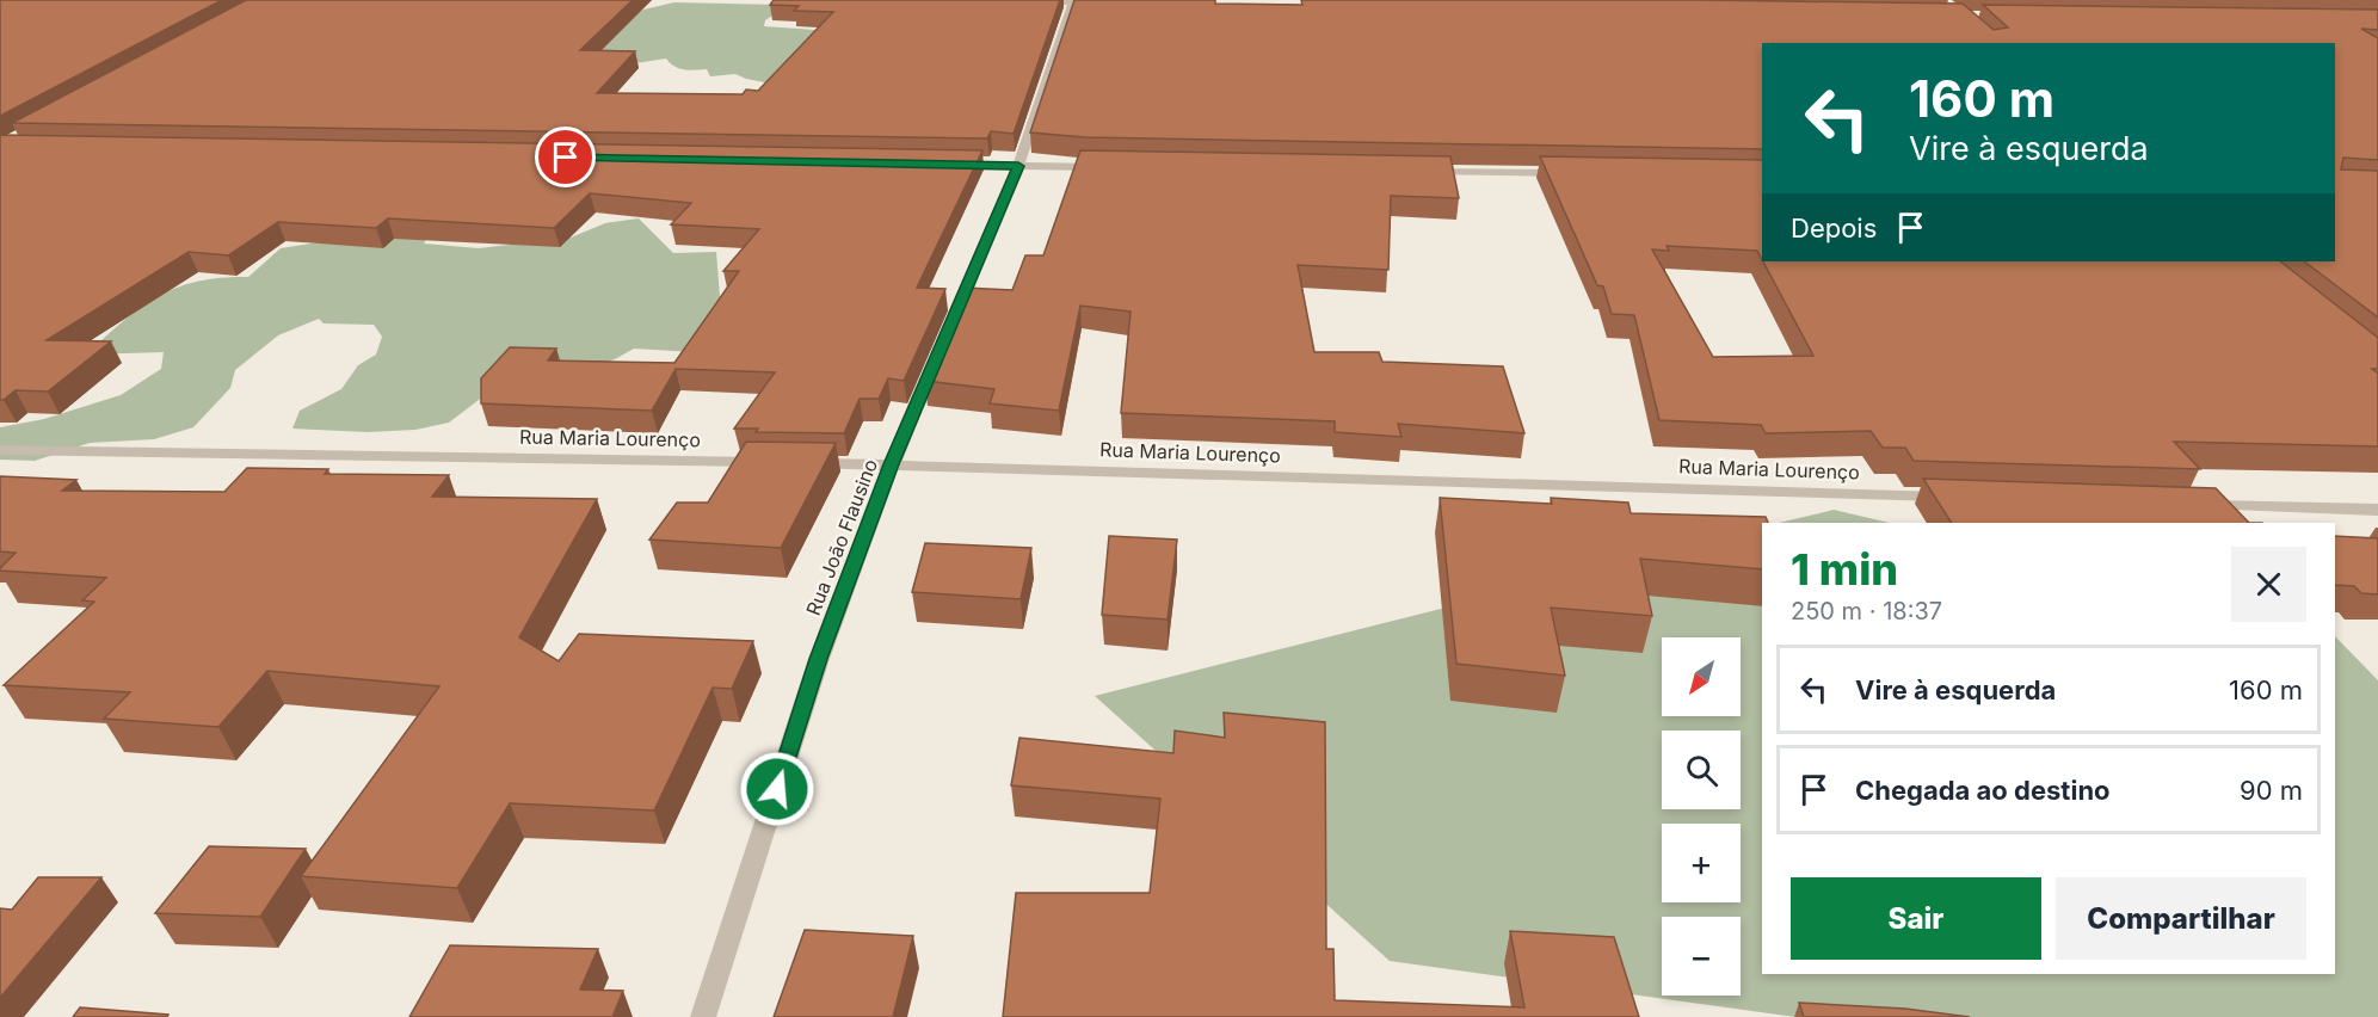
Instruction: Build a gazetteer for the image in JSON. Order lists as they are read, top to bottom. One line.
{"streets":{"street":["Rua Maria Lourenço","Rua João Flausino"]},"crossings":[["Rua Maria Lourenço","Rua João Flausino"]],"north":"bottom left","page":{"turn":["160 m","Vire à esquerda"],"then":"Depois","heading":["1 min","250 m · 18:37"],"map_buttons":["+","−"],"list":[{"name":"Vire à esquerda","value":"160 m"},{"name":"Chegada ao destino","value":"90 m"}],"buttons":["Sair","Compartilhar"]}}
